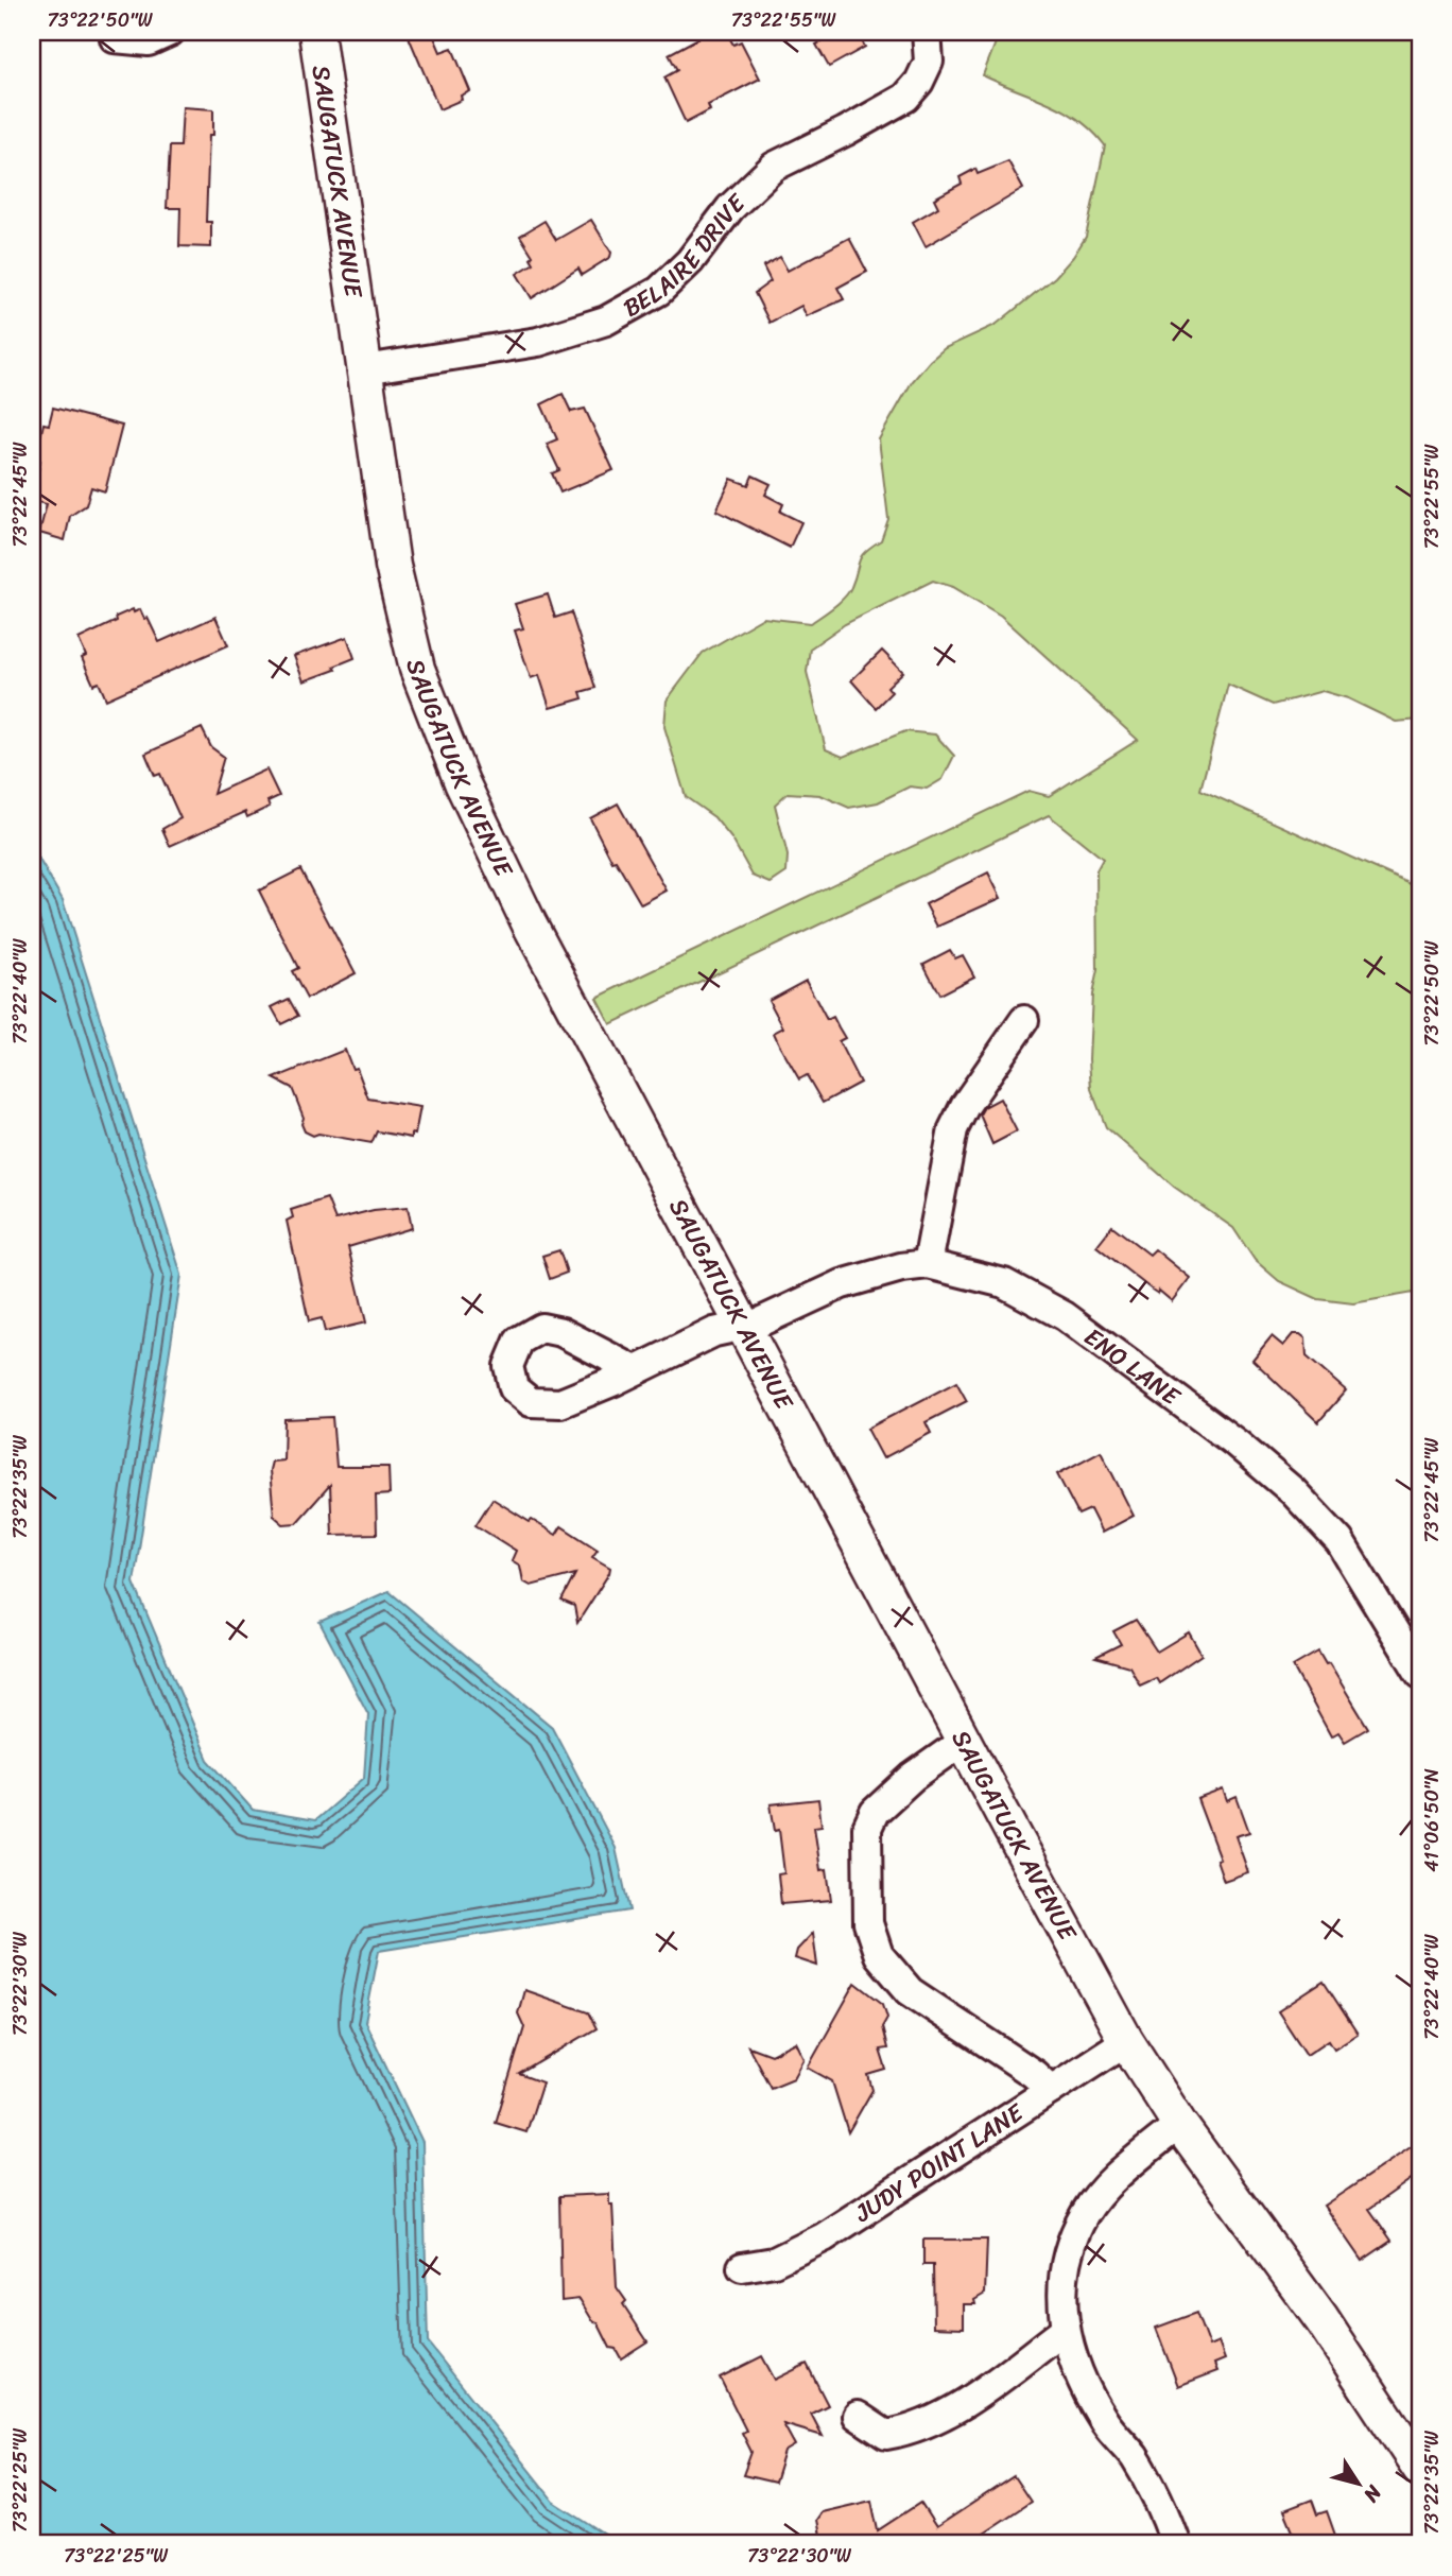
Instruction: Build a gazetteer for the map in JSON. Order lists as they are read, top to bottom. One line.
{"streets":{"main road":["SAUGATUCK AVENUE"],"street":["BELAIRE DRIVE","ENO LANE","JUDY POINT LANE"]},"crossings":[["SAUGATUCK AVENUE","BELAIRE DRIVE"],["SAUGATUCK AVENUE","ENO LANE"],["SAUGATUCK AVENUE","JUDY POINT LANE"]],"north":"bottom right","coordinates":["73°22'50\"W","73°22'55\"W","73°22'45\"W","73°22'40\"W","73°22'35\"W","41°06'50\"N","73°22'30\"W","73°22'25\"W"]}
